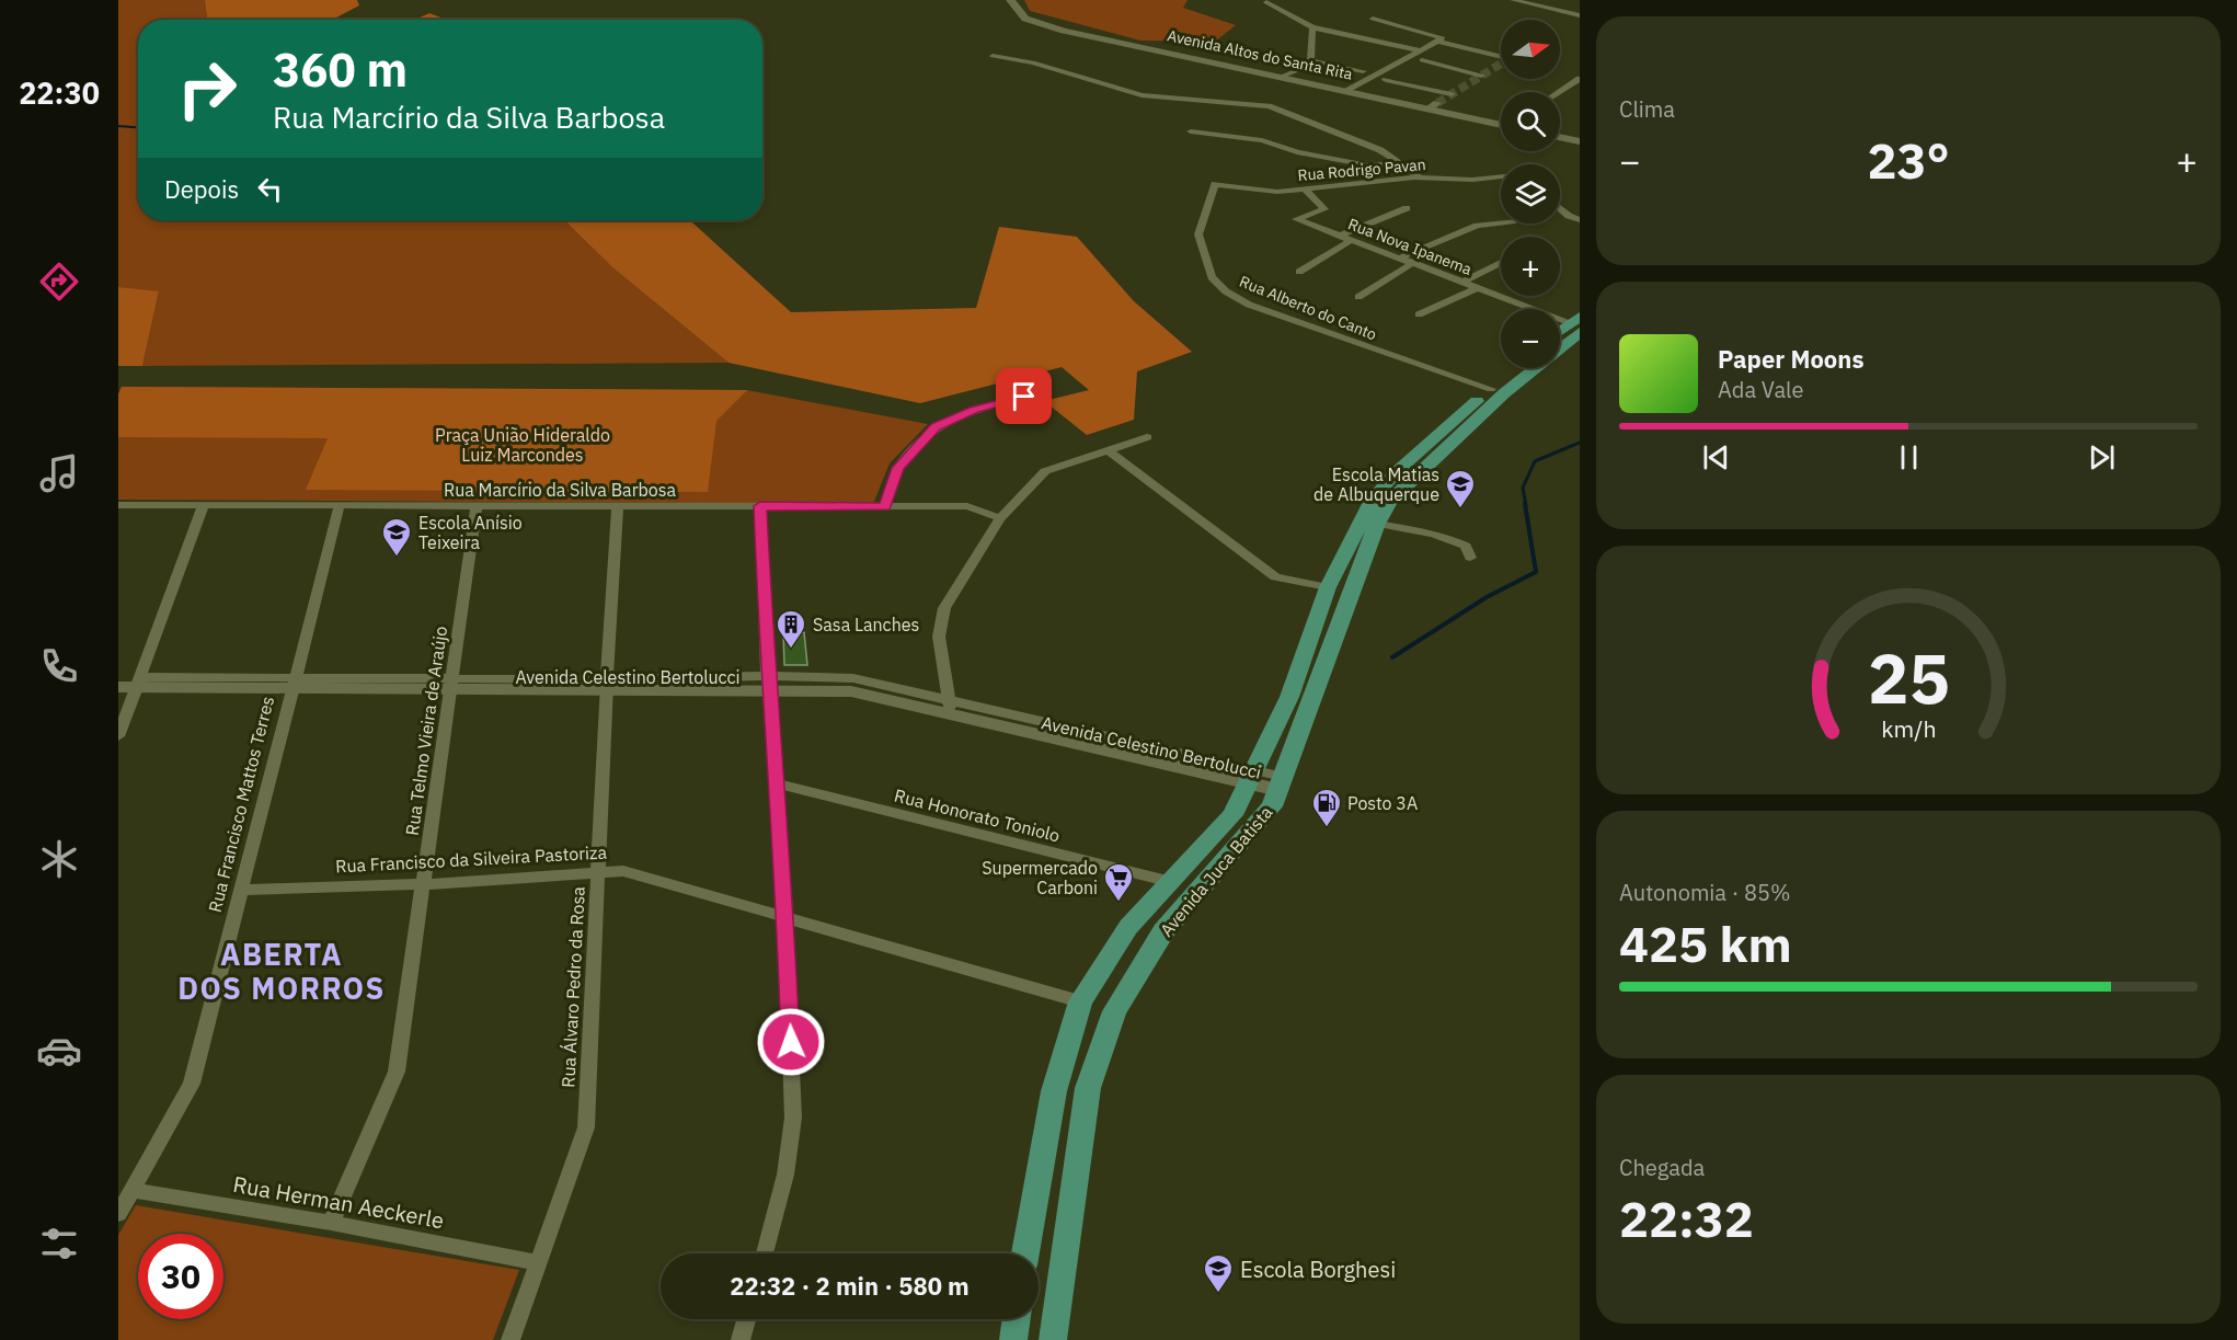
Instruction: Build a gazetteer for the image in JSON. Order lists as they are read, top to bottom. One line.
{"streets":{"main road":["Avenida Juca Batista"],"street":["Avenida Altos do Santa Rita","Rua Rodrigo Pavan","Rua Nova Ipanema","Rua Alberto do Canto","Rua Marcírio da Silva Barbosa","Avenida Celestino Bertolucci","Rua Telmo Vieira de Araújo","Rua Francisco Mattos Terres","Rua Honorato Toniolo","Rua Francisco da Silveira Pastoriza","Rua Álvaro Pedro da Rosa","Rua Herman Aeckerle"]},"crossings":[["Rua Rodrigo Pavan","Rua Nova Ipanema"],["Rua Rodrigo Pavan","Rua Alberto do Canto"],["Rua Nova Ipanema","Avenida Juca Batista"],["Rua Alberto do Canto","Avenida Juca Batista"],["Rua Marcírio da Silva Barbosa","Rua Telmo Vieira de Araújo"],["Rua Marcírio da Silva Barbosa","Rua Francisco Mattos Terres"],["Rua Marcírio da Silva Barbosa","Rua Álvaro Pedro da Rosa"],["Avenida Celestino Bertolucci","Rua Telmo Vieira de Araújo"],["Avenida Celestino Bertolucci","Rua Francisco Mattos Terres"],["Avenida Celestino Bertolucci","Avenida Juca Batista"],["Avenida Celestino Bertolucci","Rua Álvaro Pedro da Rosa"],["Rua Telmo Vieira de Araújo","Rua Francisco da Silveira Pastoriza"],["Rua Telmo Vieira de Araújo","Rua Herman Aeckerle"],["Rua Francisco Mattos Terres","Rua Francisco da Silveira Pastoriza"],["Rua Francisco Mattos Terres","Rua Herman Aeckerle"],["Rua Honorato Toniolo","Avenida Juca Batista"],["Rua Francisco da Silveira Pastoriza","Avenida Juca Batista"],["Rua Francisco da Silveira Pastoriza","Rua Álvaro Pedro da Rosa"],["Rua Álvaro Pedro da Rosa","Rua Herman Aeckerle"]],"districts":["ABERTA DOS MORROS"],"parks":["Praça União Hideraldo Luiz Marcondes"],"places":{"school or university":["Escola Matias de Albuquerque","Escola Anísio Teixeira","Escola Borghesi"],"building":["Sasa Lanches"],"fuel station":["Posto 3A"],"supermarket":["Supermercado Carboni"]},"north":"right","page":{"tabs":"22:30","tile":["Clima",["Autonomia · 85%","425 km"],["Chegada","22:32"]],"map_buttons":["+","−"],"turn":["360 m","Rua Marcírio da Silva Barbosa"],"heat":["−","23°","+"],"then":"Depois","song":["Paper Moons","Ada Vale"],"limit":"30","trip":"22:32 · 2 min · 580 m","gauge":["25","km/h"]}}
